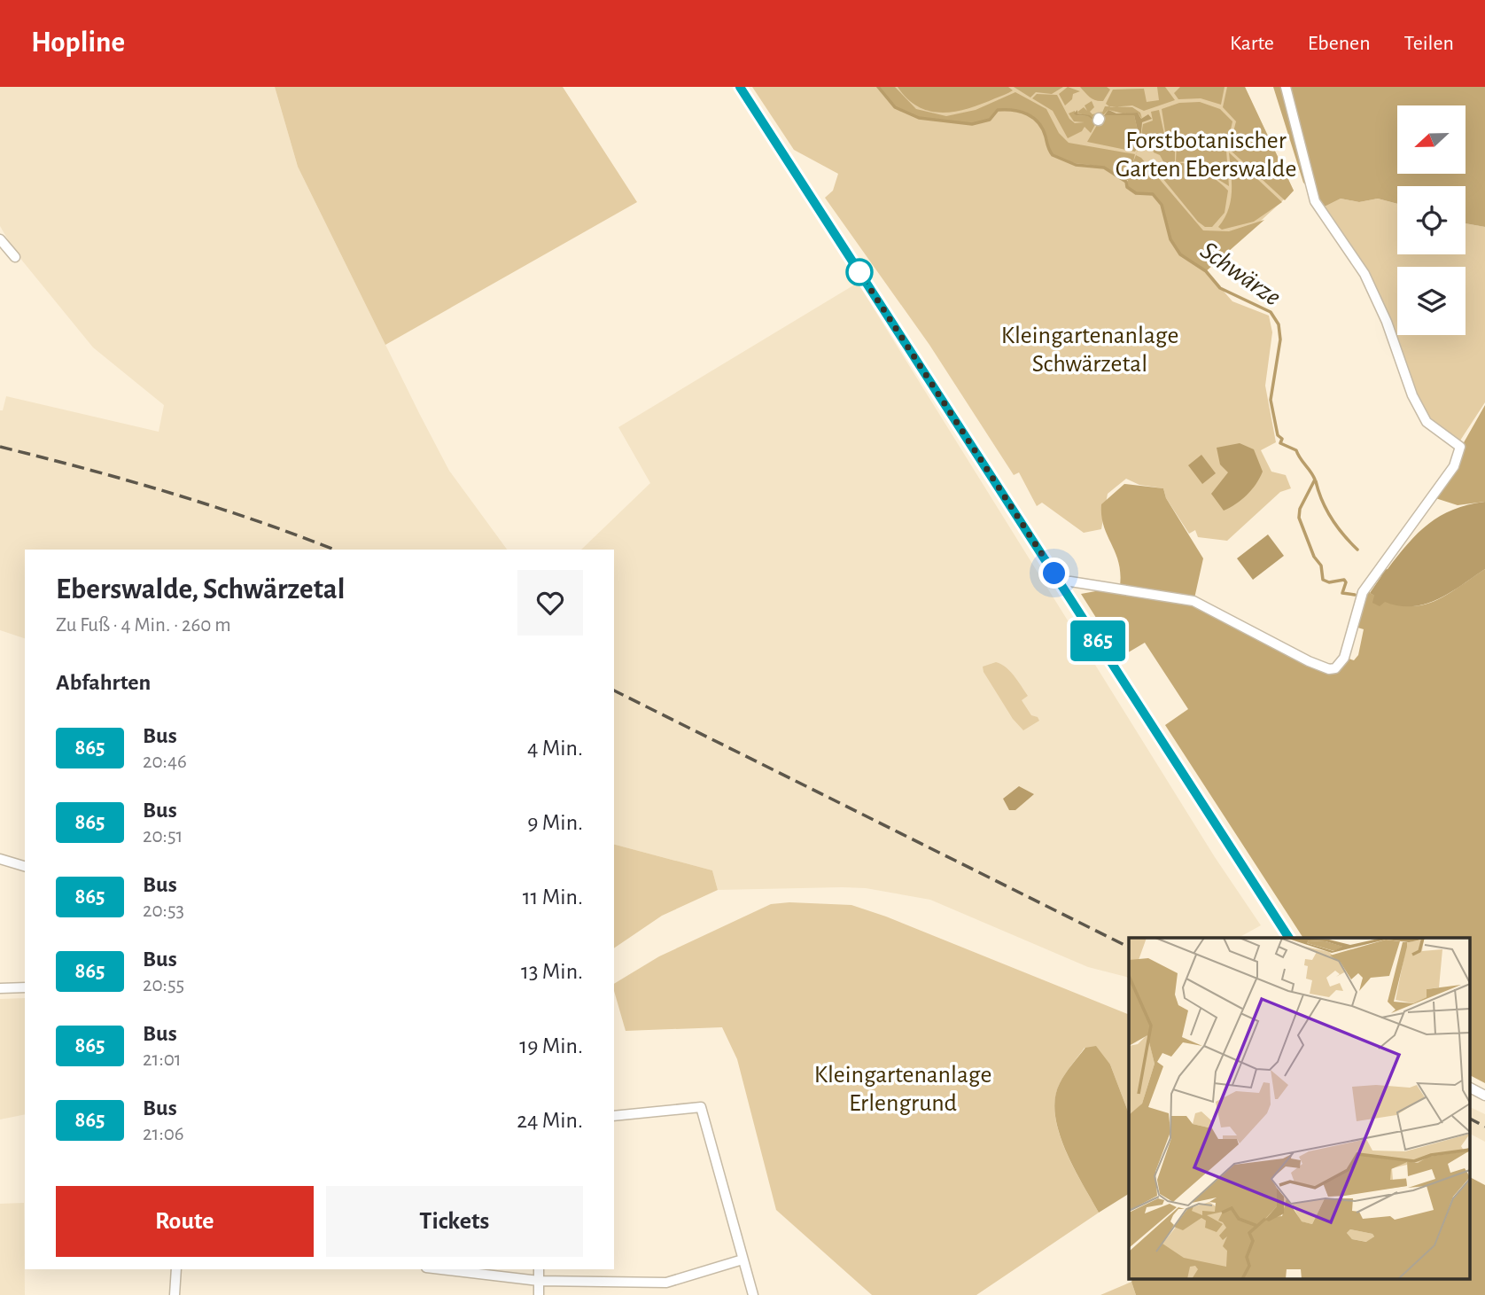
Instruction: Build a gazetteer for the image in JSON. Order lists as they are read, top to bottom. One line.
{"water":["Schwärze"],"parks":["Forstbotanischer Garten Eberswalde","Kleingartenanlage Schwärzetal","Kleingartenanlage Erlengrund"],"lines":["bus line 865"],"north":"left","page":{"header":"Hopline","nav":["Karte","Ebenen","Teilen"],"on_map":"865","heading":[["Eberswalde, Schwärzetal","Zu Fuß · 4 Min. · 260 m"],"Abfahrten"],"list":[{"mark":"865","name":"Bus","note":"20:46","value":"4 Min."},{"mark":"865","name":"Bus","note":"20:51","value":"9 Min."},{"mark":"865","name":"Bus","note":"20:53","value":"11 Min."},{"mark":"865","name":"Bus","note":"20:55","value":"13 Min."},{"mark":"865","name":"Bus","note":"21:01","value":"19 Min."},{"mark":"865","name":"Bus","note":"21:06","value":"24 Min."}],"buttons":["Route","Tickets"]}}
